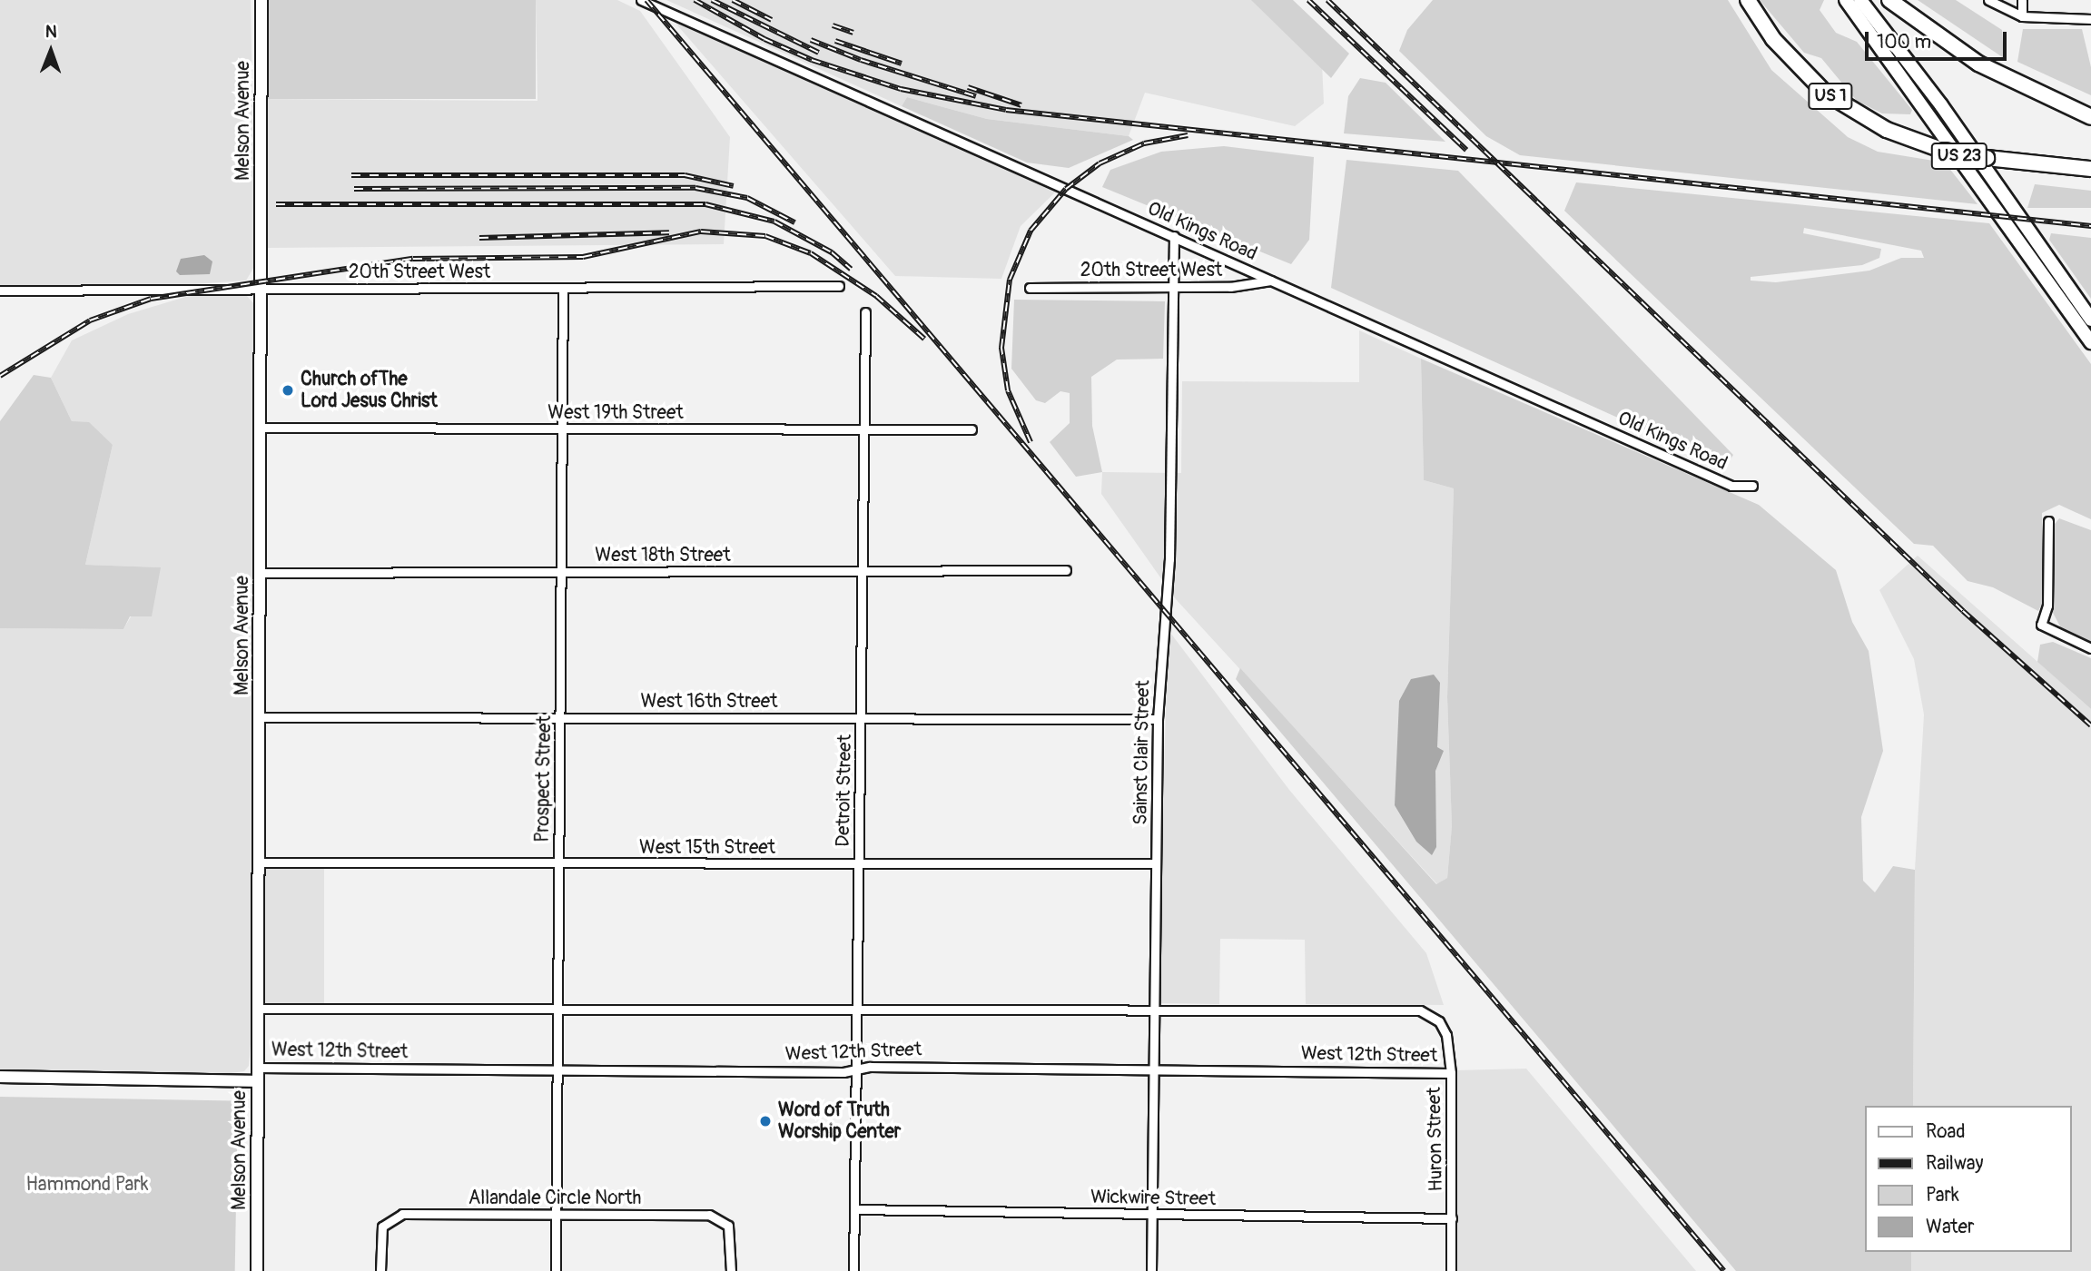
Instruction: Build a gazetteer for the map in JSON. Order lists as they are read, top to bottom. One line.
{"streets":{"highway":["US 1"],"main road":["US 23"],"street":["Melson Avenue","Old Kings Road","20th Street West","West 19th Street","West 18th Street","West 16th Street","Sainst Clair Street","Prospect Street","Detroit Street","West 15th Street","West 12th Street","Huron Street","Allandale Circle North","Wickwire Street"]},"crossings":[["Melson Avenue","20th Street West"],["Melson Avenue","West 19th Street"],["Melson Avenue","West 18th Street"],["Melson Avenue","West 16th Street"],["Melson Avenue","West 15th Street"],["Melson Avenue","West 12th Street"],["Old Kings Road","20th Street West"],["Old Kings Road","Sainst Clair Street"],["20th Street West","Sainst Clair Street"],["20th Street West","Prospect Street"],["West 19th Street","Prospect Street"],["West 19th Street","Detroit Street"],["West 18th Street","Prospect Street"],["West 18th Street","Detroit Street"],["West 16th Street","Sainst Clair Street"],["West 16th Street","Prospect Street"],["West 16th Street","Detroit Street"],["Sainst Clair Street","West 15th Street"],["Sainst Clair Street","West 12th Street"],["Sainst Clair Street","Huron Street"],["Sainst Clair Street","Wickwire Street"],["Prospect Street","West 15th Street"],["Prospect Street","West 12th Street"],["Prospect Street","Allandale Circle North"],["Detroit Street","West 15th Street"],["Detroit Street","West 12th Street"],["Detroit Street","Wickwire Street"],["West 12th Street","Huron Street"],["Huron Street","Wickwire Street"]],"parks":["Hammond Park"],"places":["Church ofThe Lord Jesus Christ","Word of Truth Worship Center"],"legend":["Road","Railway","Park","Water"],"scale_bar":"100 m","north":"top"}
